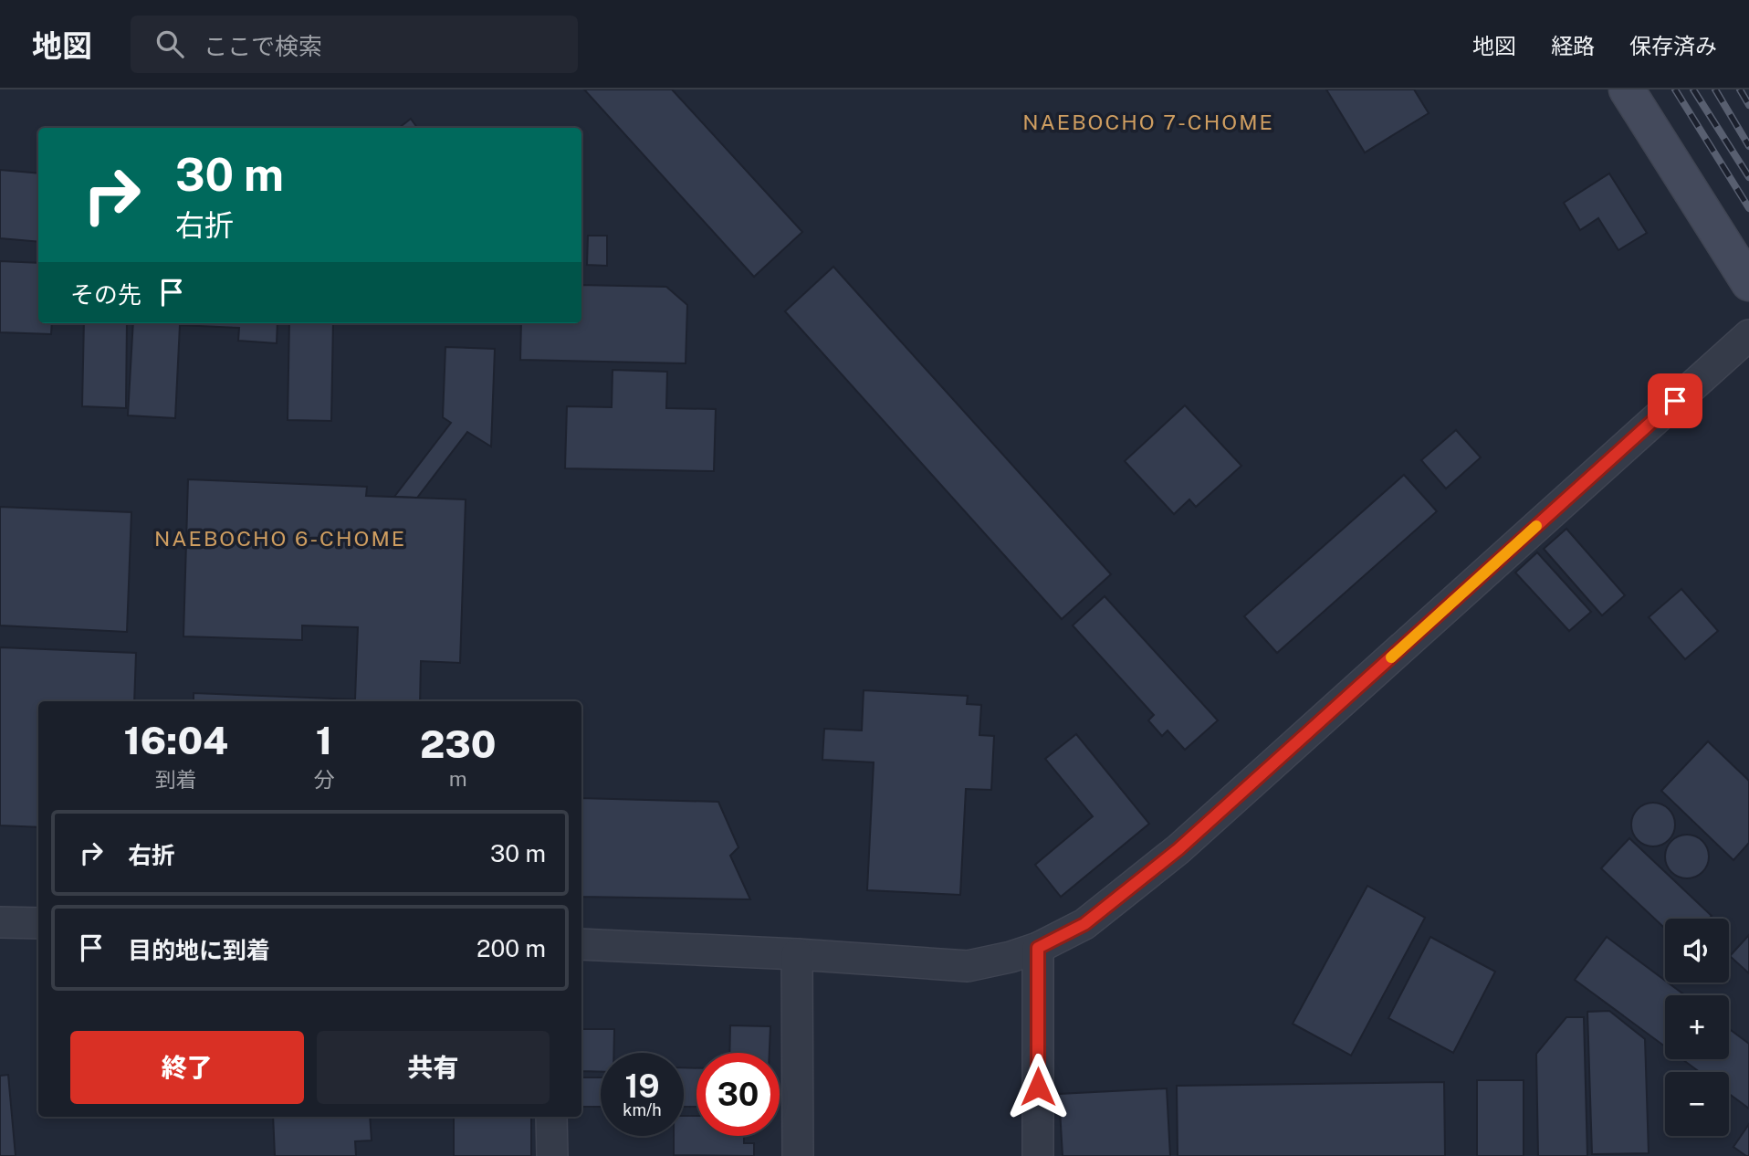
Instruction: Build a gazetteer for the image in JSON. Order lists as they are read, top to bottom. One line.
{"districts":["NAEBOCHO 7-CHOME","NAEBOCHO 6-CHOME"],"page":{"header":"地図","search":"ここで検索","nav":["地図","経路","保存済み"],"turn":["30 m","右折"],"then":"その先","eta":["16:04","到着","1","分","230","m"],"list":[{"name":"右折","value":"30 m"},{"name":"目的地に到着","value":"200 m"}],"map_buttons":["+","−"],"buttons":["終了","共有"],"speed":"19 km/h","limit":"30"}}
